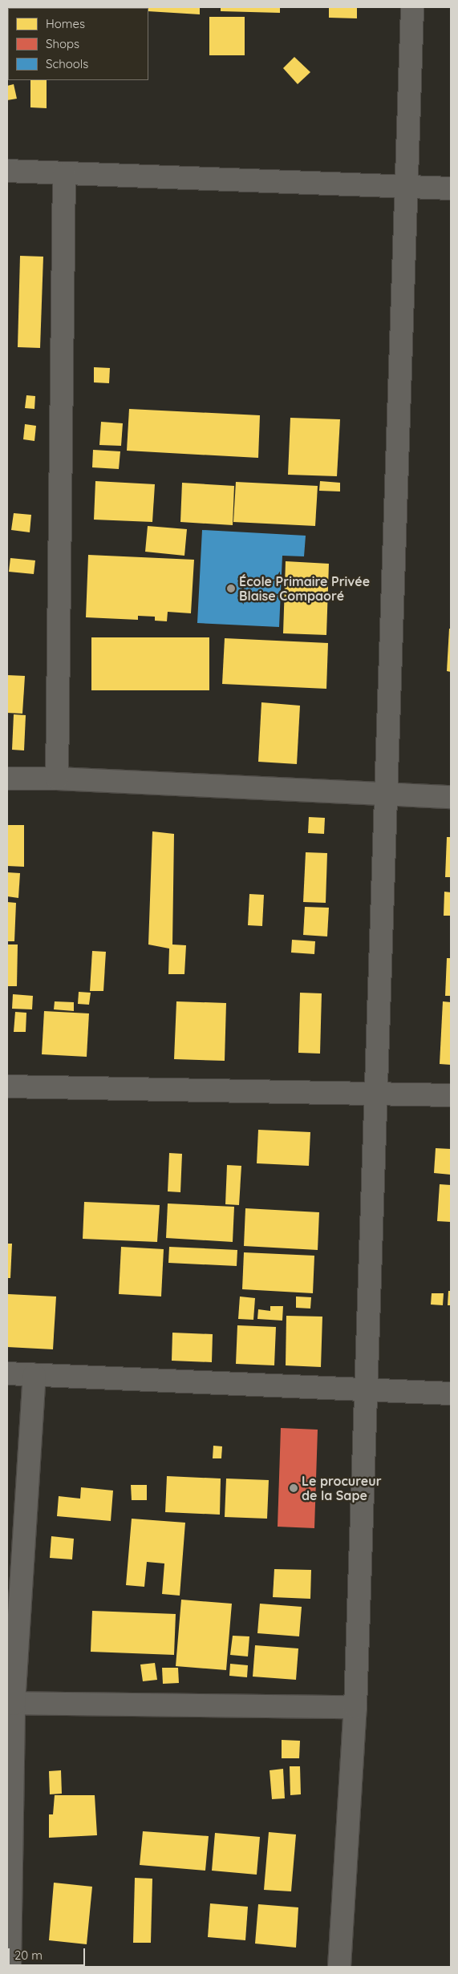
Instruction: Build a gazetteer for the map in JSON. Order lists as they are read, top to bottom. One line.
{"places":["École Primaire Privée Blaise Compaoré","Le procureur de la Sape"],"legend":["Homes","Shops","Schools"],"scale_bar":"20 m"}
